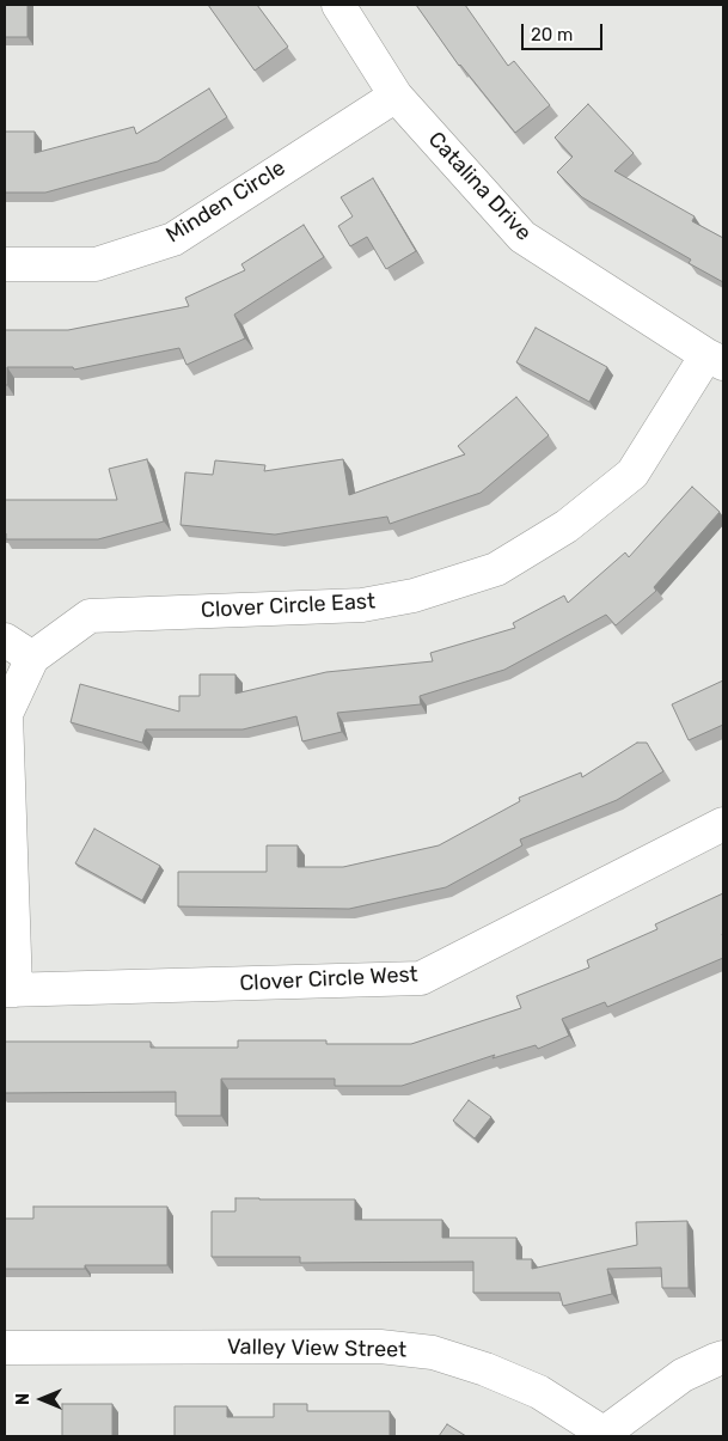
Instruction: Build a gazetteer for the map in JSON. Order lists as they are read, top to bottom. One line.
{"streets":{"street":["Catalina Drive","Minden Circle","Clover Circle East","Clover Circle West","Valley View Street"]},"crossings":[["Catalina Drive","Minden Circle"],["Catalina Drive","Clover Circle East"]],"scale_bar":"20 m","north":"left"}
